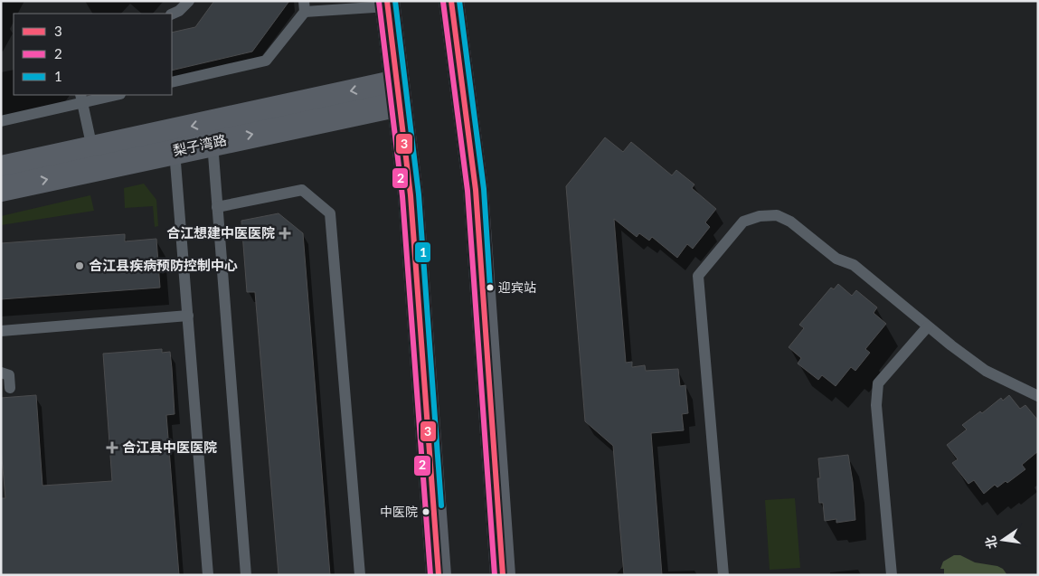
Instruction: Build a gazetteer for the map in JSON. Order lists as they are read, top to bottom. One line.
{"streets":{"street":["梨子湾路"]},"places":{"health":["合江想建中医医院","合江县中医医院"],"other":["合江县疾病预防控制中心","迎宾站","中医院"]},"lines":["transit line 3","transit line 1","transit line 2"],"legend":["3","2","1"],"north":"left"}
